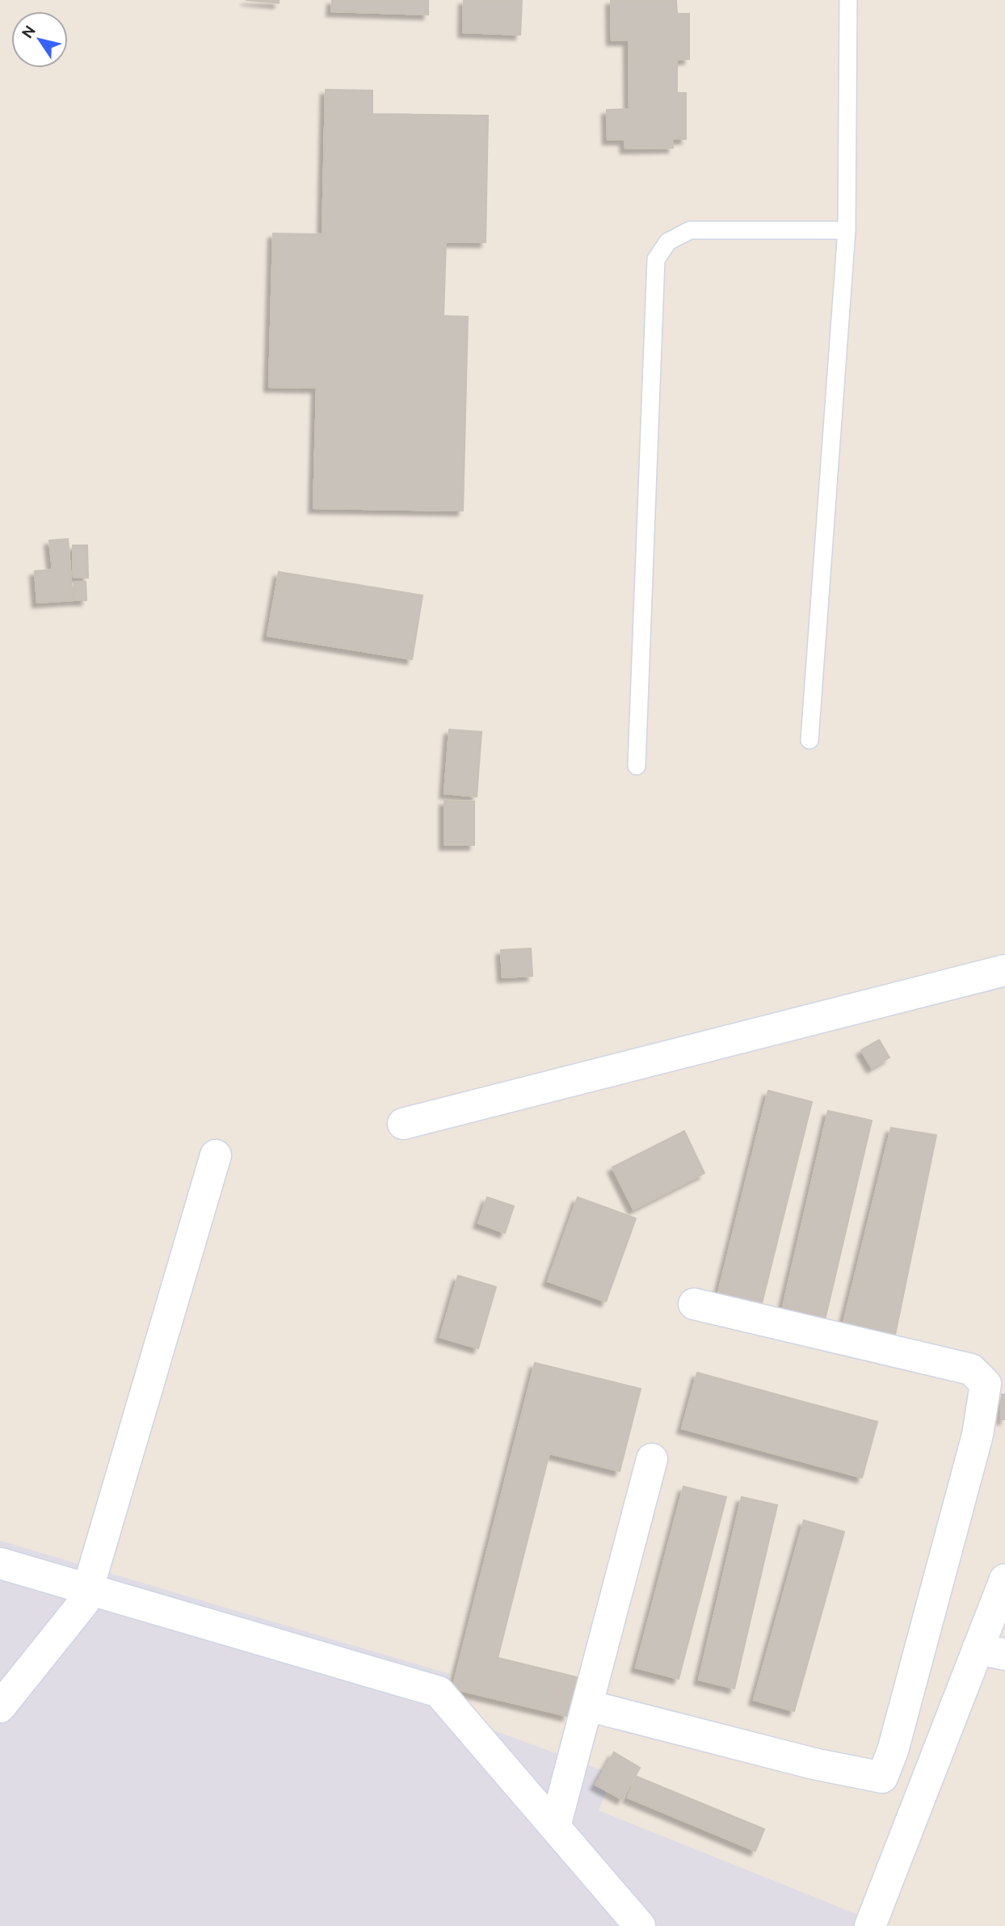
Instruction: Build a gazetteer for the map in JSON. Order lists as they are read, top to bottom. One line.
{"north":"top left"}
